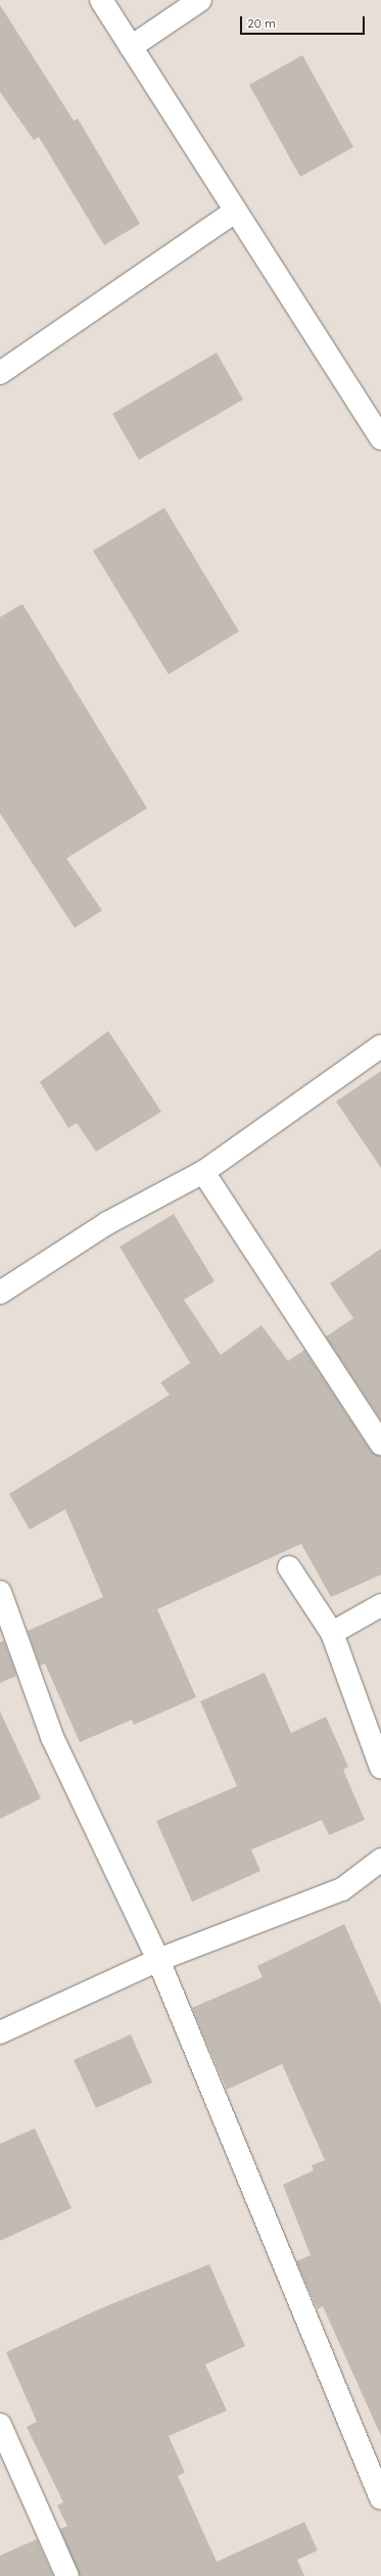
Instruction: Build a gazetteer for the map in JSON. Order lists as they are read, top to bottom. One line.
{"scale_bar":"20 m"}
